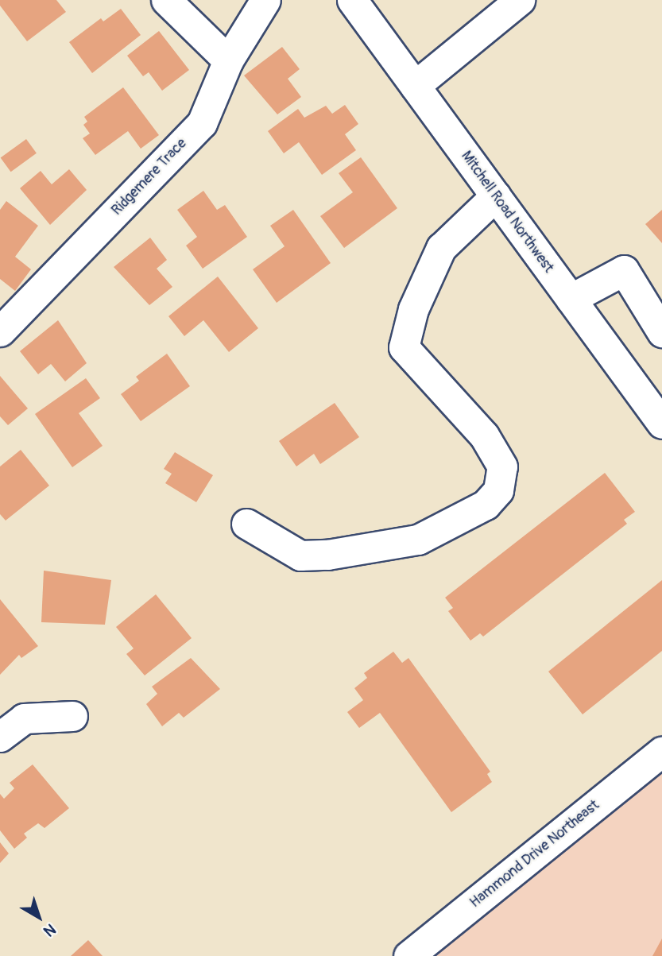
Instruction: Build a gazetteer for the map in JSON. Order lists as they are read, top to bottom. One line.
{"streets":{"street":["Ridgemere Trace","Mitchell Road Northwest","Hammond Drive Northeast"]},"north":"bottom right"}
